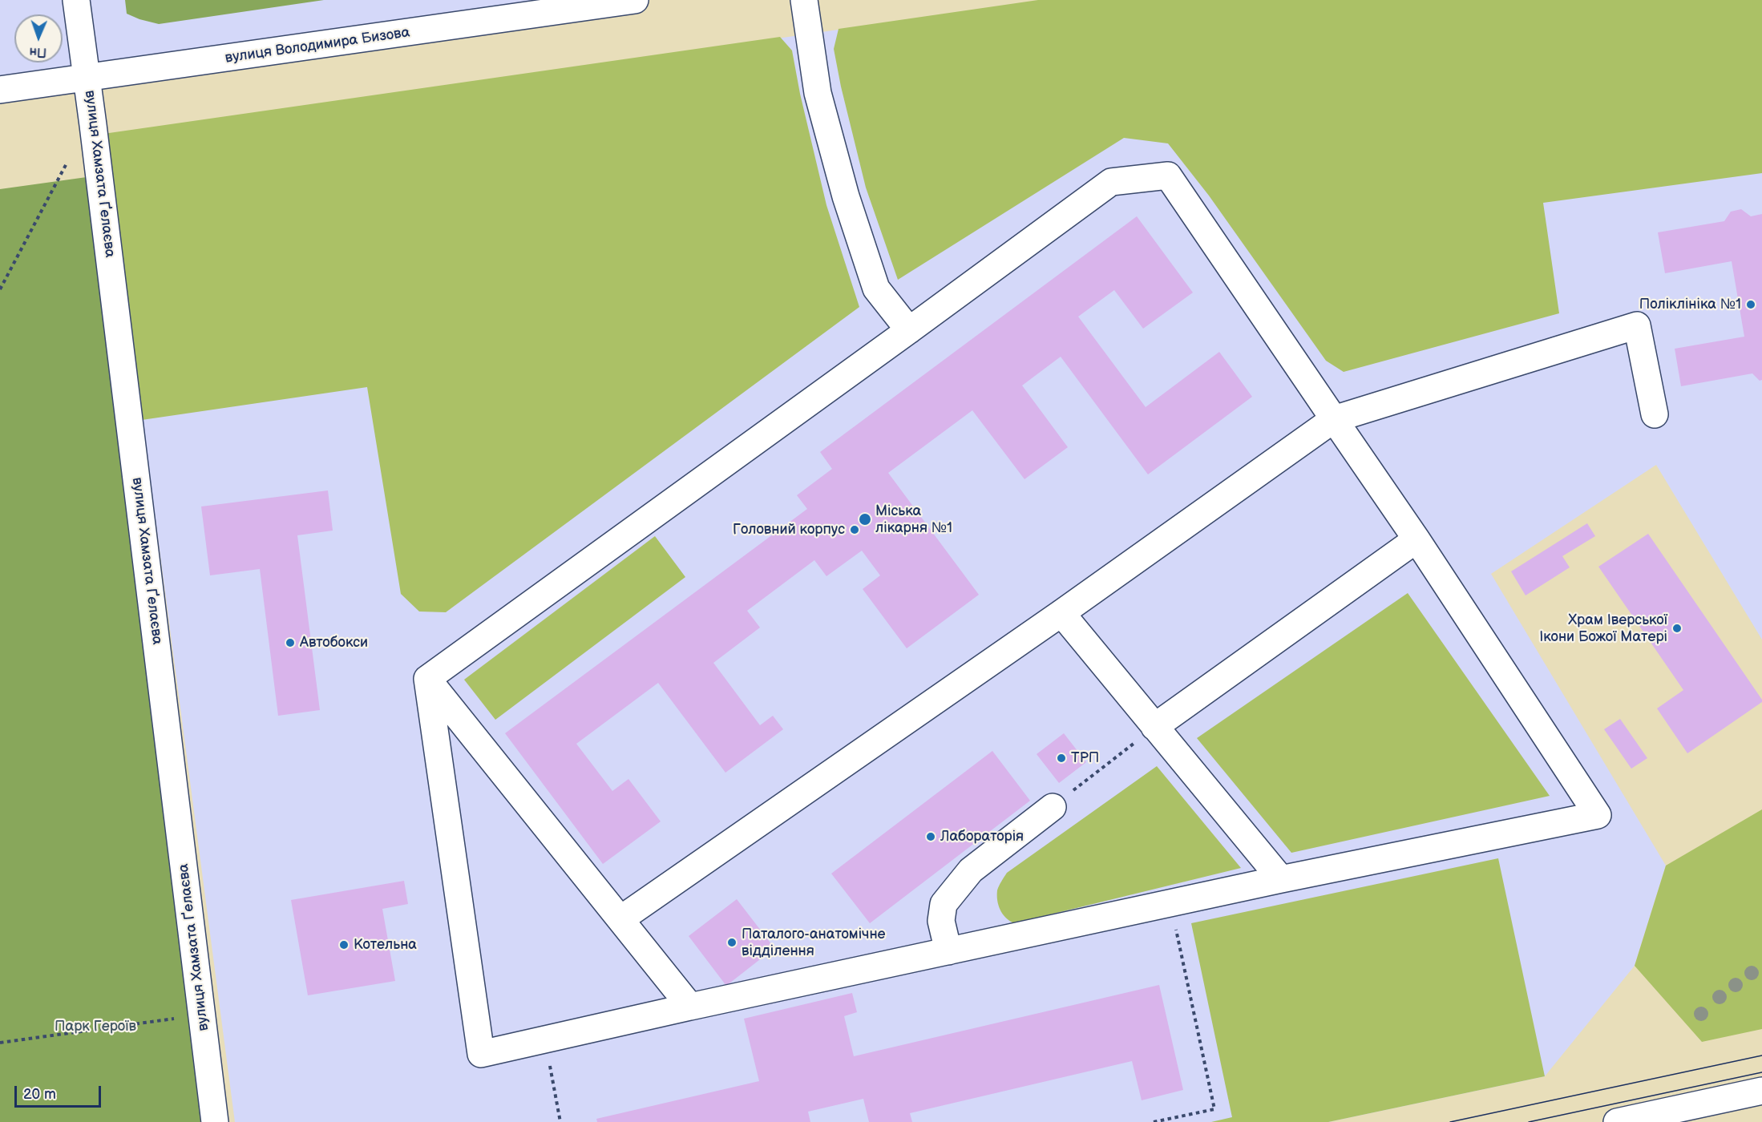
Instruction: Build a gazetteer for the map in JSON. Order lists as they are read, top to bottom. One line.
{"streets":{"street":["вулиця Володимира Бизова","вулиця Хамзата Ґелаєва"]},"crossings":[["вулиця Володимира Бизова","вулиця Хамзата Ґелаєва"]],"parks":["Парк Героїв"],"places":["Поліклініка №1","Міська лікарня №1","Головний корпус","Храм Іверської Ікони Божої Матері","Автобокси","ТРП","Лабораторія","Паталого-анатомічне відділення","Котельна"],"scale_bar":"20 m","north":"bottom"}
